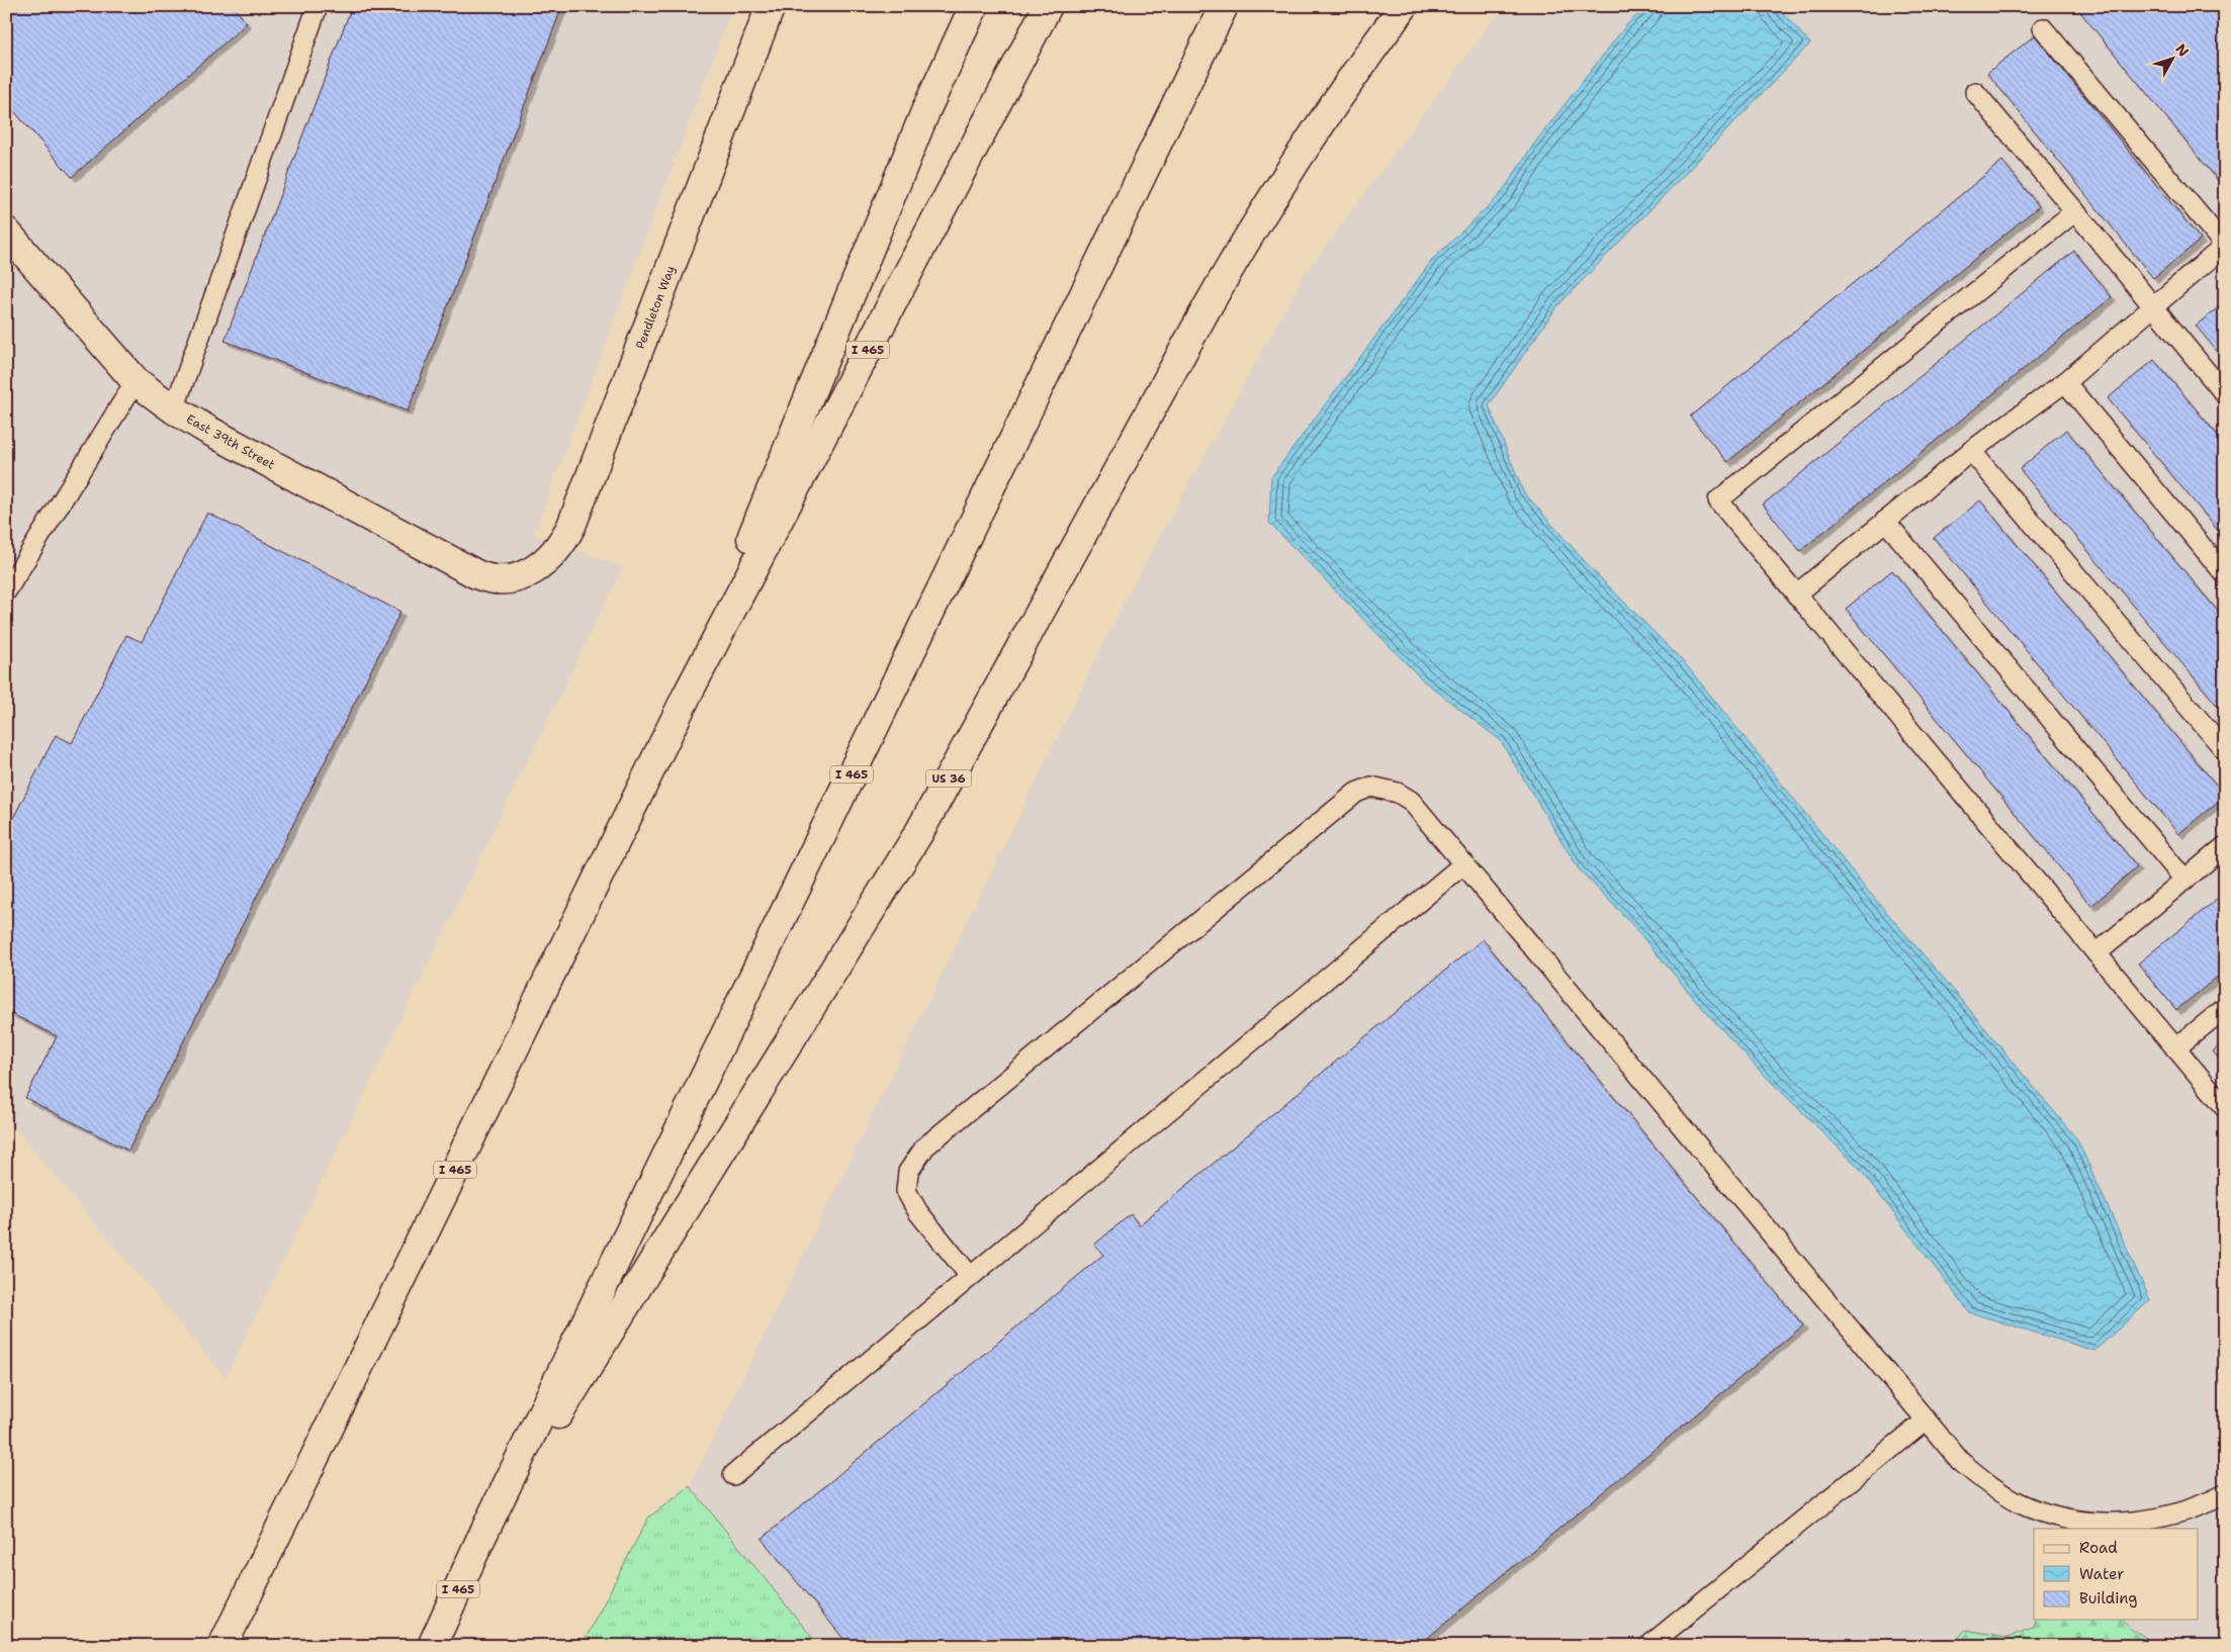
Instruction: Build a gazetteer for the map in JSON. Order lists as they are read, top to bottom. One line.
{"streets":{"main road":["Pendleton Way","I 465","East 39th Street","US 36"]},"crossings":[["Pendleton Way","East 39th Street"],["I 465","US 36"]],"legend":["Road","Water","Building"],"north":"top right"}
